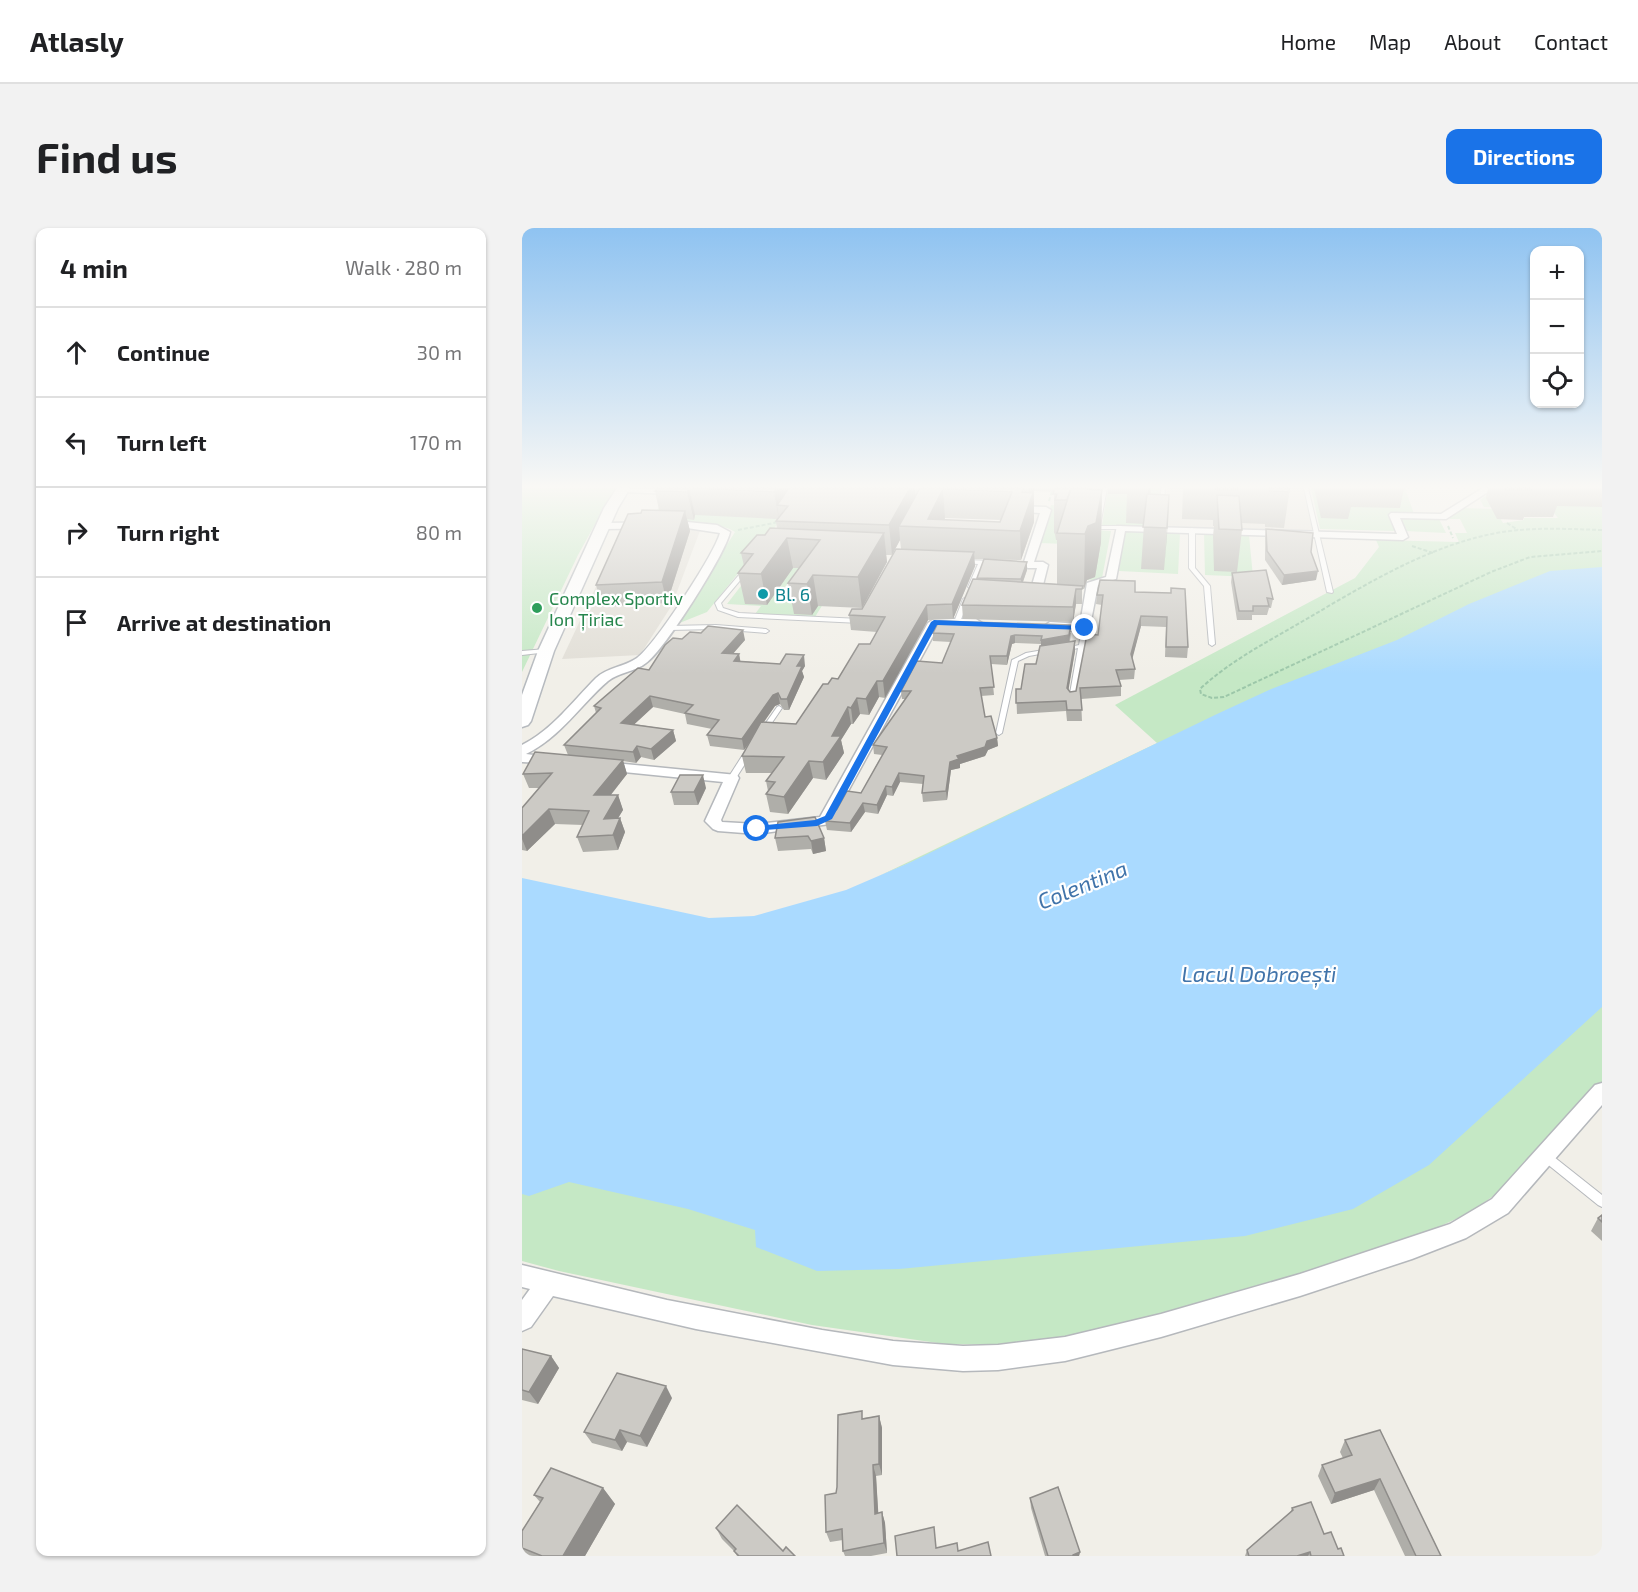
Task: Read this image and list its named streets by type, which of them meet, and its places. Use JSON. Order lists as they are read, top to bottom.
{
  "water": ["Colentina", "Lacul Dobroești"],
  "places": ["Bl. 6", "Complex Sportiv Ion Țiriac"],
  "page": {
    "header": "Atlasly",
    "nav": [
      "Home",
      "Map",
      "About",
      "Contact"
    ],
    "buttons": "Directions",
    "title": "Find us",
    "heading": ["4 min", "Walk · 280 m"],
    "map_buttons": ["+", "−"],
    "list": [
      ["Continue", "30 m"],
      ["Turn left", "170 m"],
      ["Turn right", "80 m"],
      "Arrive at destination"
    ]
  }
}
